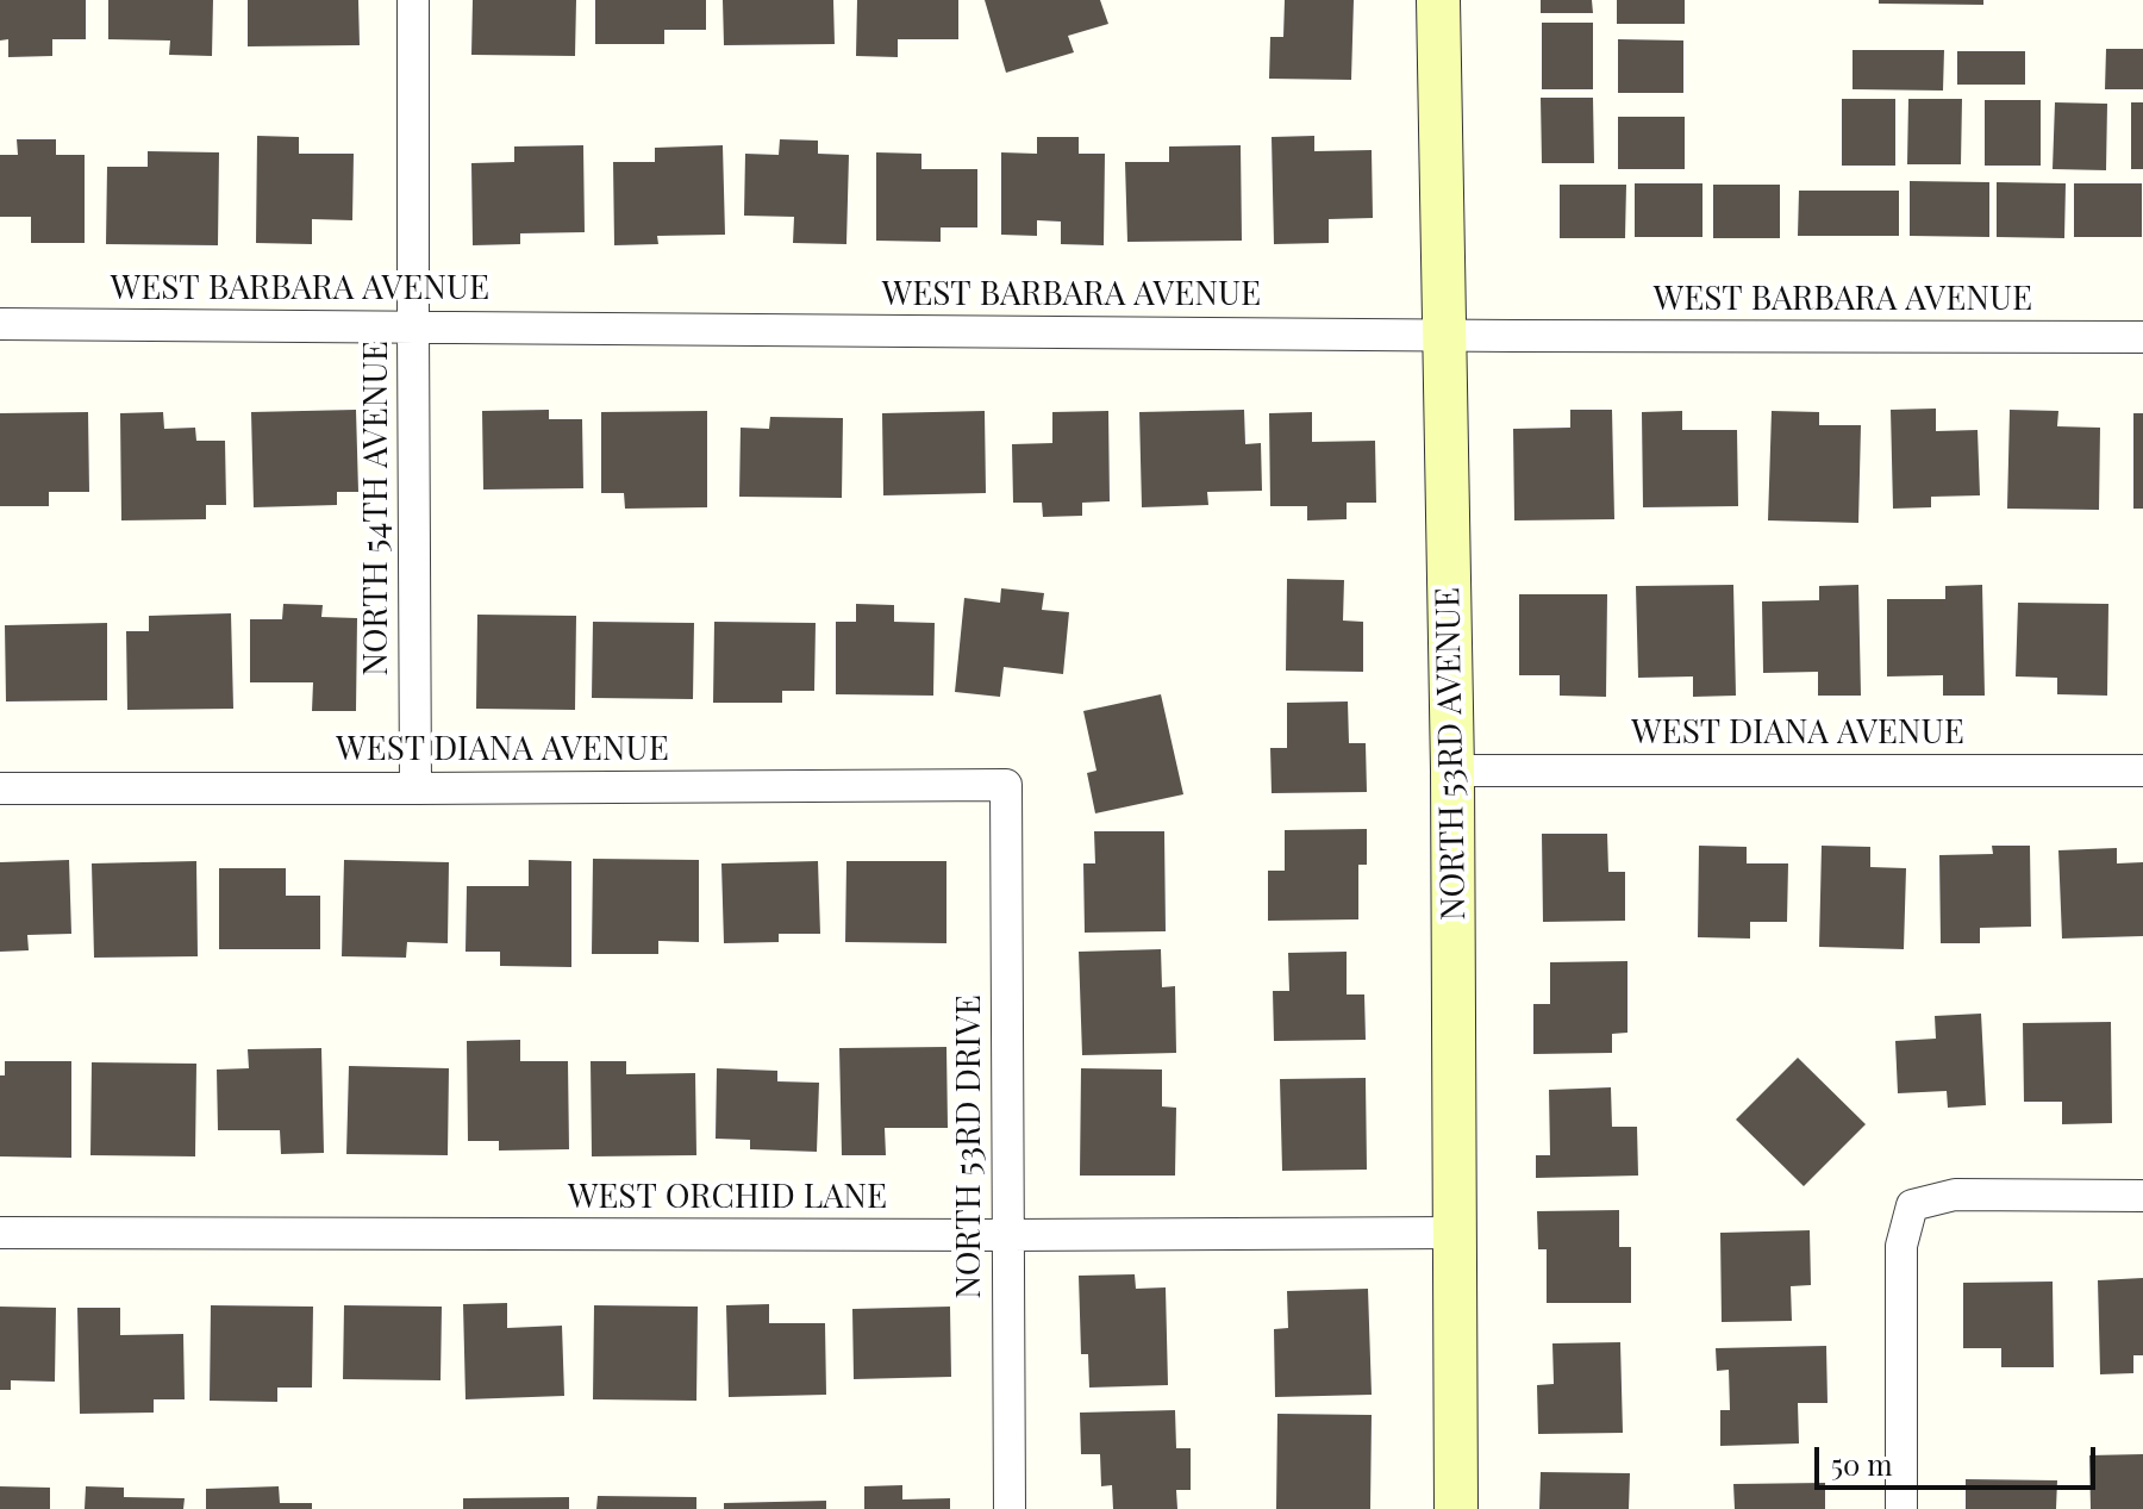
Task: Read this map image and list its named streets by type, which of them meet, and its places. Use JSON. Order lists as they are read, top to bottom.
{
  "streets": {
    "street": [
      "WEST BARBARA AVENUE",
      "NORTH 54TH AVENUE",
      "WEST DIANA AVENUE",
      "NORTH 53RD AVENUE",
      "NORTH 53RD DRIVE",
      "WEST ORCHID LANE"
    ]
  },
  "crossings": [
    ["WEST BARBARA AVENUE", "NORTH 54TH AVENUE"],
    ["WEST BARBARA AVENUE", "NORTH 53RD AVENUE"],
    ["NORTH 54TH AVENUE", "WEST DIANA AVENUE"],
    ["WEST DIANA AVENUE", "NORTH 53RD AVENUE"],
    ["WEST DIANA AVENUE", "NORTH 53RD DRIVE"],
    ["NORTH 53RD AVENUE", "WEST ORCHID LANE"],
    ["NORTH 53RD DRIVE", "WEST ORCHID LANE"]
  ],
  "scale_bar": "50 m"
}
